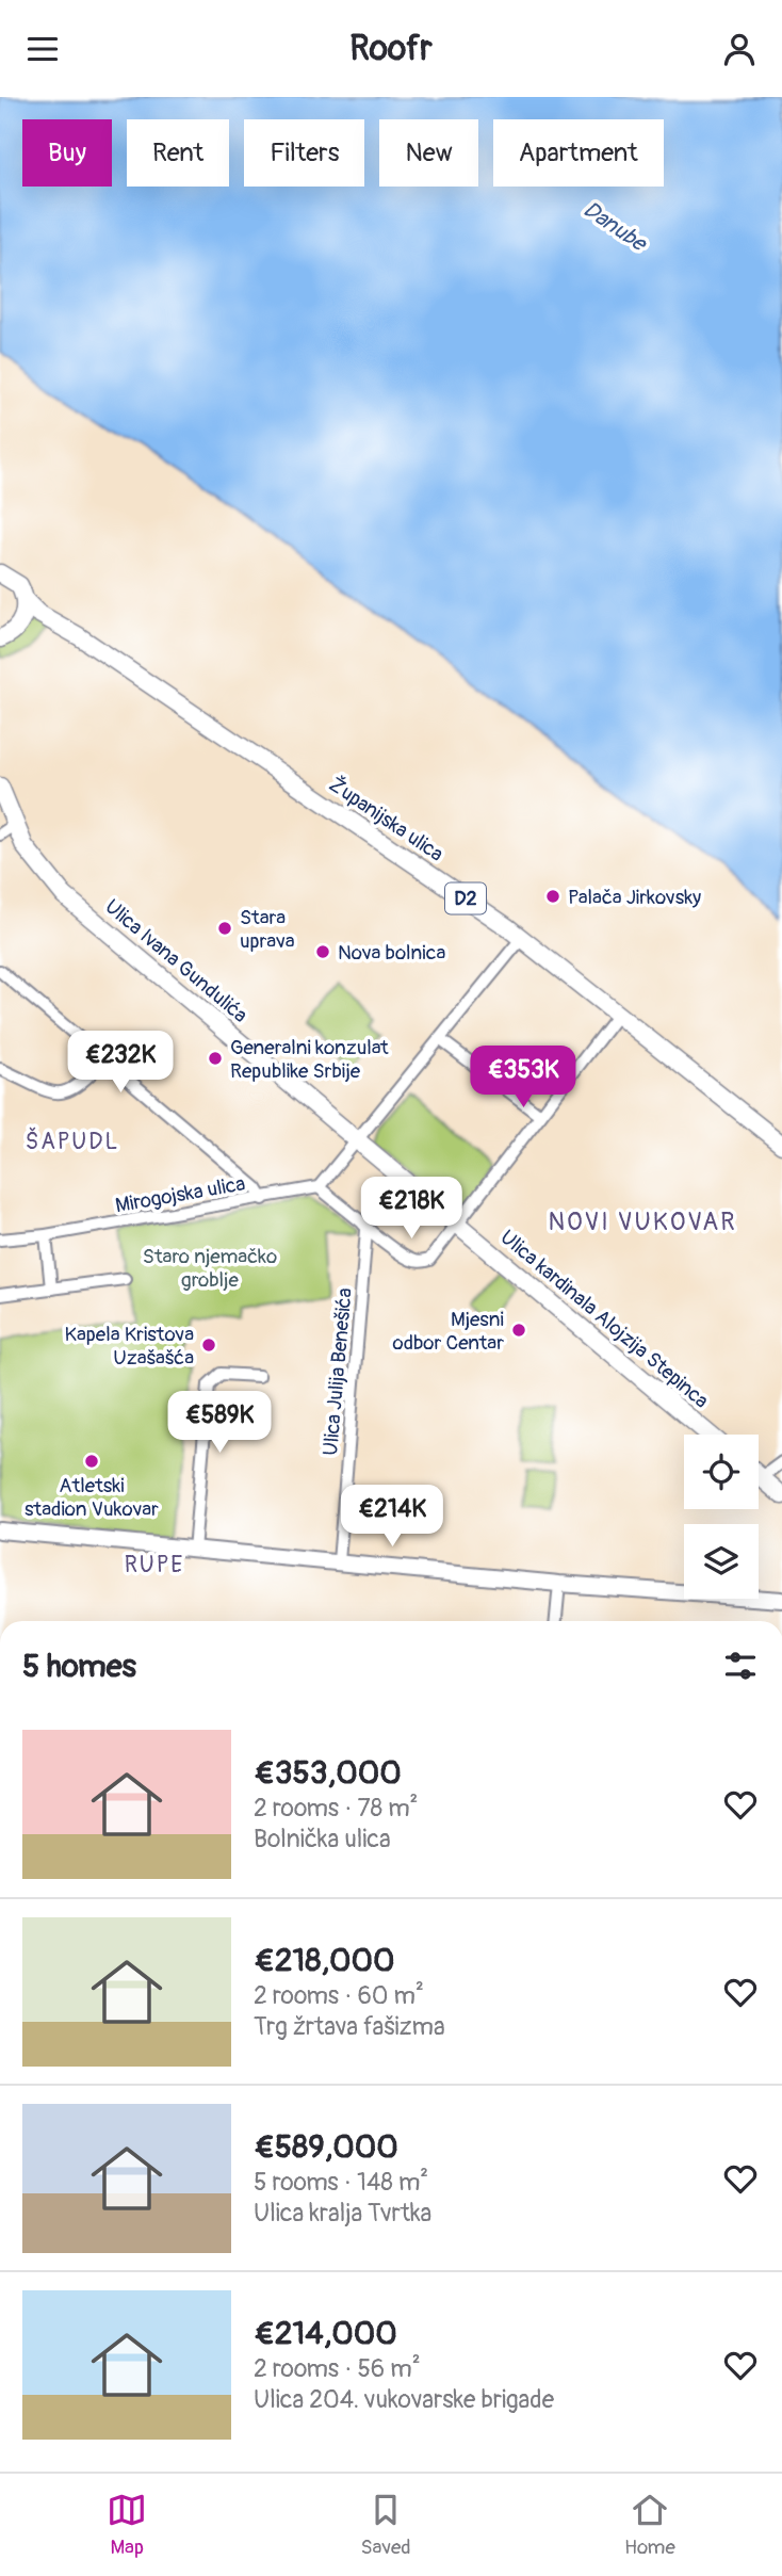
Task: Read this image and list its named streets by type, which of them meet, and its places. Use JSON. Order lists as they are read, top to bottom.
{
  "streets": {
    "main road": [
      "Županijska ulica",
      "D2",
      "Ulica Ivana Gundulića",
      "Ulica kardinala Alojzija Stepinca"
    ],
    "street": ["Mirogojska ulica", "Ulica Julija Benešića"]
  },
  "crossings": [
    ["Županijska ulica", "D2"],
    ["Ulica Ivana Gundulića", "Ulica kardinala Alojzija Stepinca"]
  ],
  "districts": ["ŠAPUDL", "NOVI VUKOVAR", "RUPE"],
  "water": ["Danube"],
  "parks": ["Staro njemačko groblje"],
  "places": [
    "Palača Jirkovsky",
    "Stara uprava",
    "Nova bolnica",
    "Generalni konzulat Republike Srbije",
    "Mjesni odbor Centar",
    "Kapela Kristova Uzašašća",
    "Atletski stadion Vukovar"
  ],
  "page": {
    "header": "Roofr",
    "chip": [
      "Buy",
      "Rent",
      "Filters",
      "New",
      "Apartment"
    ],
    "price": [
      "€232K",
      "€353K",
      "€218K",
      "€589K",
      "€214K"
    ],
    "heading": "5 homes",
    "list": [
      {
        "name": "€353,000",
        "note": "2 rooms · 78 m² · Bolnička ulica"
      },
      {
        "name": "€218,000",
        "note": "2 rooms · 60 m² · Trg žrtava fašizma"
      },
      {
        "name": "€589,000",
        "note": "5 rooms · 148 m² · Ulica kralja Tvrtka"
      },
      {
        "name": "€214,000",
        "note": "2 rooms · 56 m² · Ulica 204. vukovarske brigade"
      }
    ],
    "tabs": ["Map", "Saved", "Home"]
  }
}
